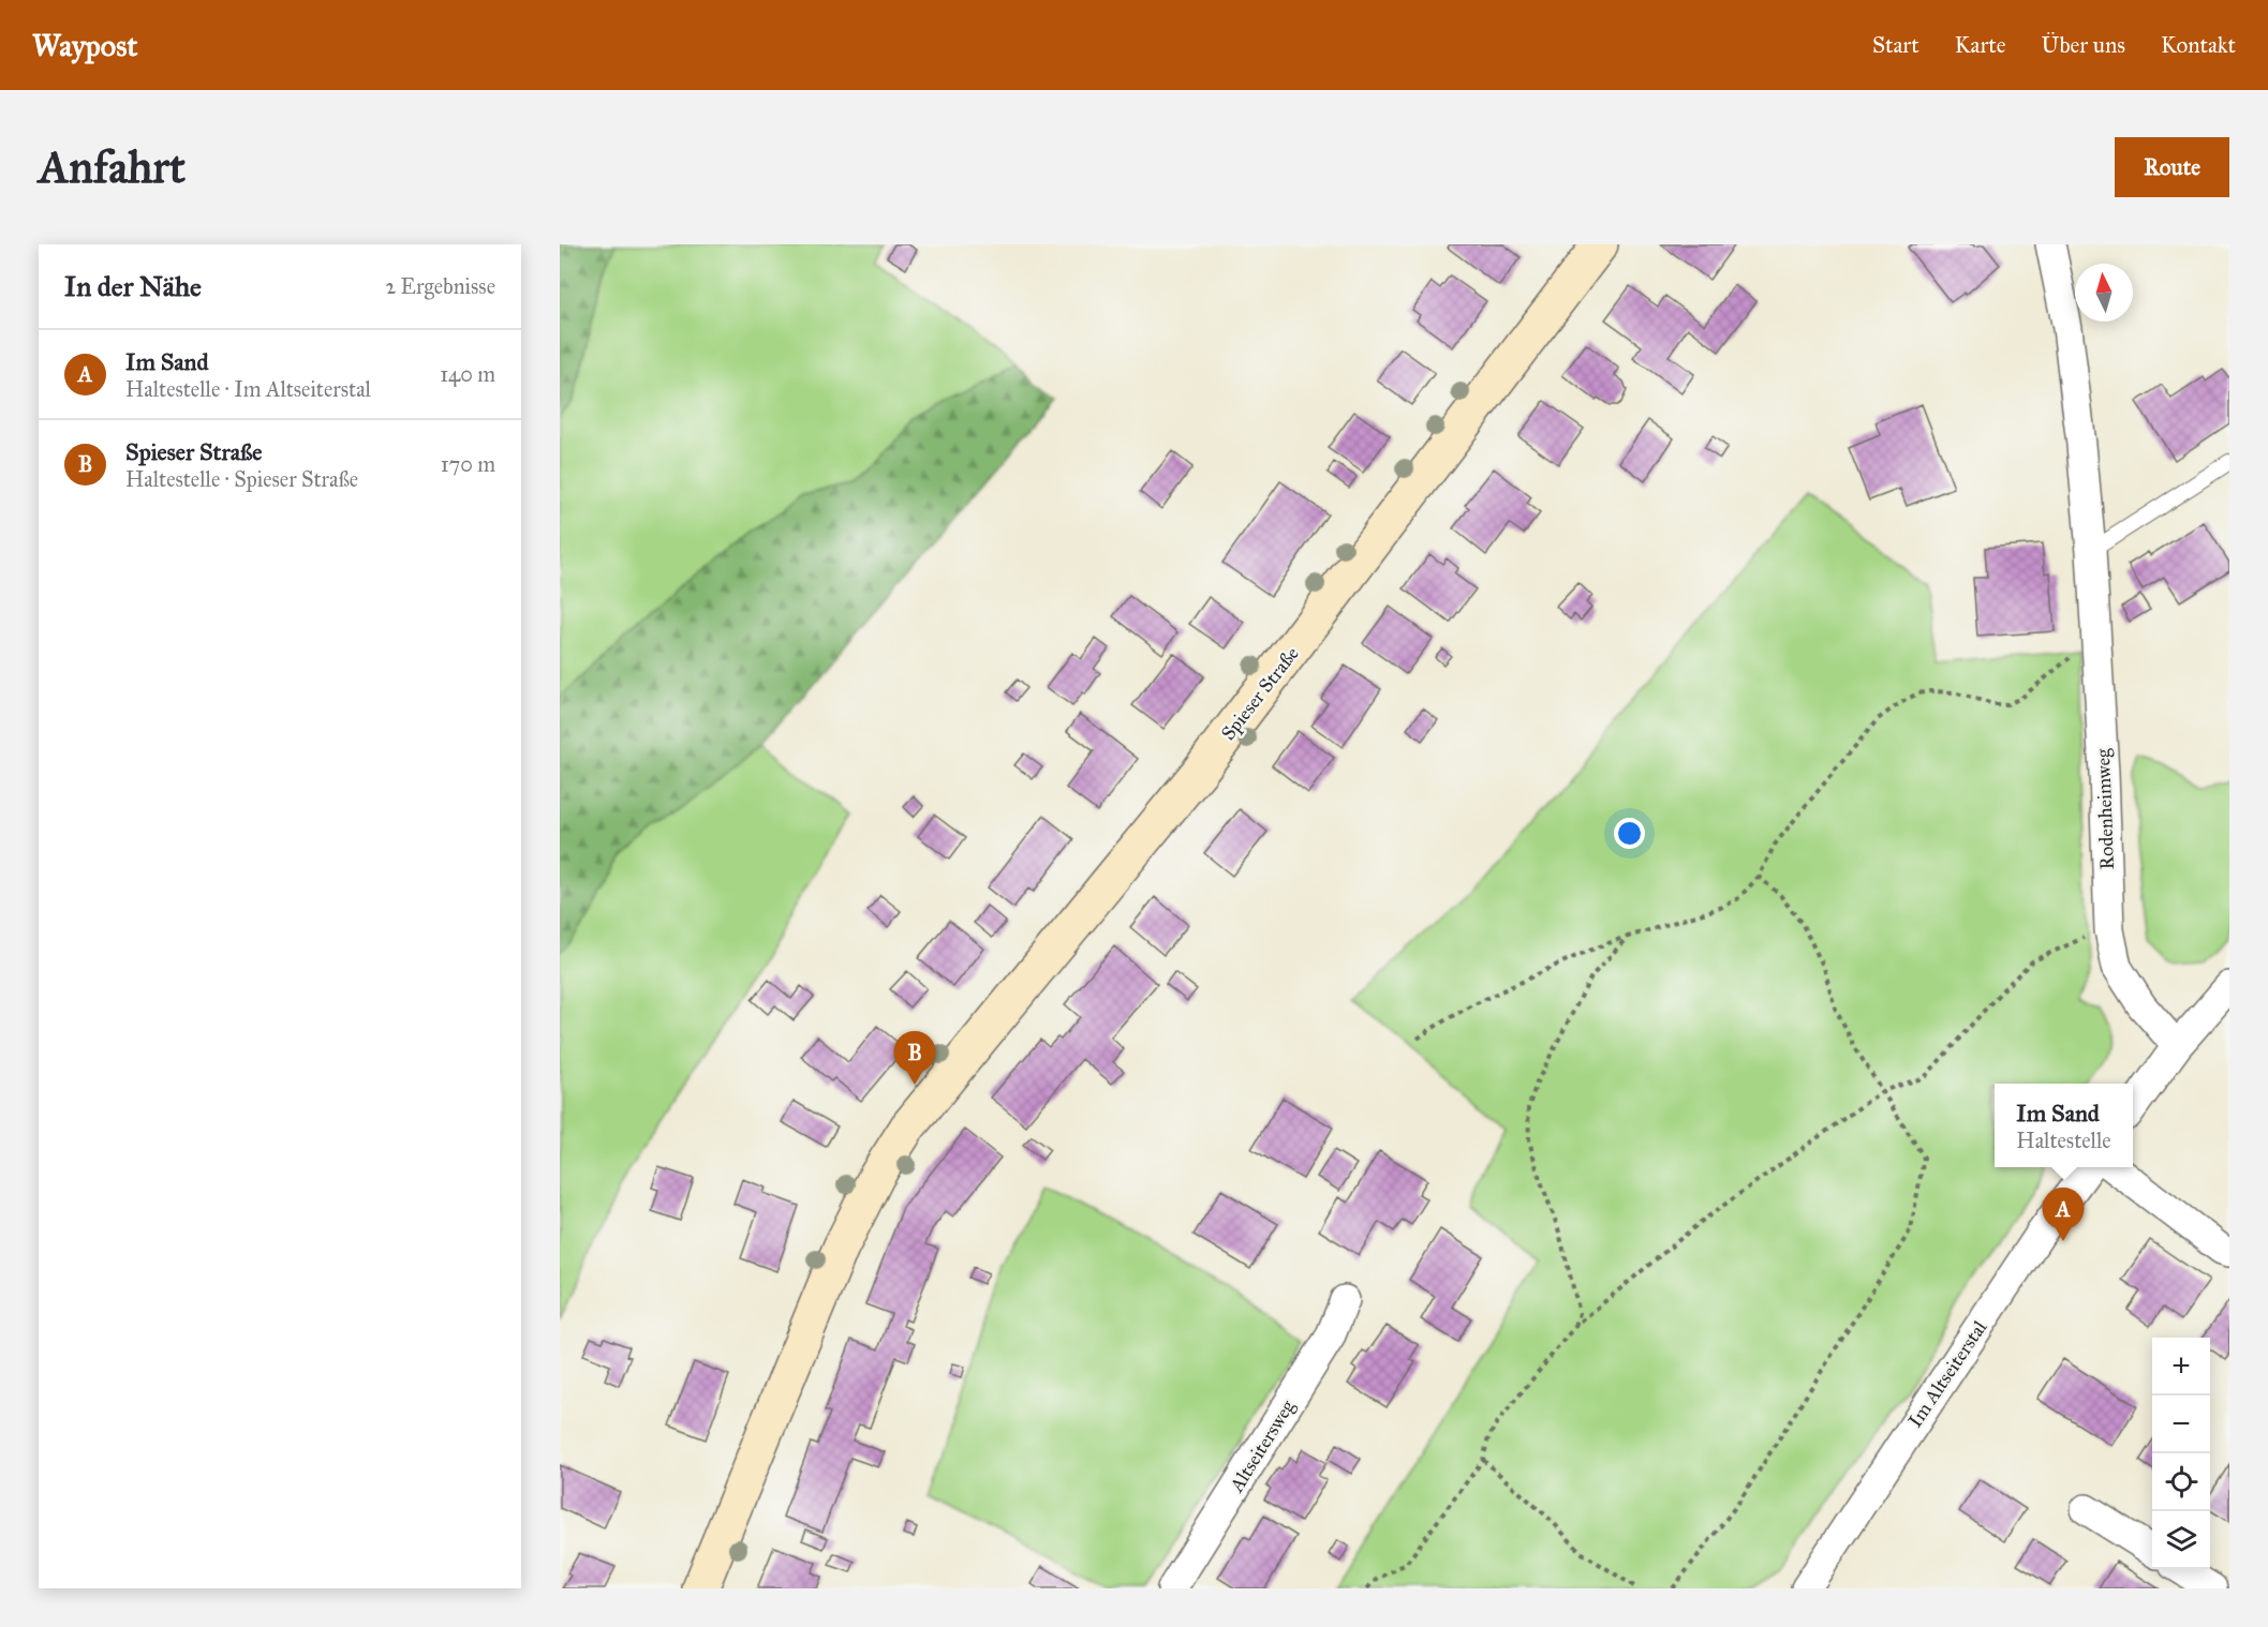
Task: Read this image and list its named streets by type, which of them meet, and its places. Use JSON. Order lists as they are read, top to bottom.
{
  "streets": {
    "street": [
      "Spieser Straße",
      "Rodenheimweg",
      "Im Altseiterstal",
      "Altseitersweg"
    ]
  },
  "north": "top",
  "page": {
    "header": "Waypost",
    "nav": [
      "Start",
      "Karte",
      "Über uns",
      "Kontakt"
    ],
    "buttons": "Route",
    "title": "Anfahrt",
    "heading": ["In der Nähe", "2 Ergebnisse"],
    "list": [
      {
        "mark": "A",
        "name": "Im Sand",
        "note": "Haltestelle · Im Altseiterstal",
        "value": "140 m"
      },
      {
        "mark": "B",
        "name": "Spieser Straße",
        "note": "Haltestelle · Spieser Straße",
        "value": "170 m"
      }
    ],
    "pins": ["B", "A"],
    "popup": ["Im Sand", "Haltestelle"],
    "map_buttons": ["+", "−"]
  }
}
